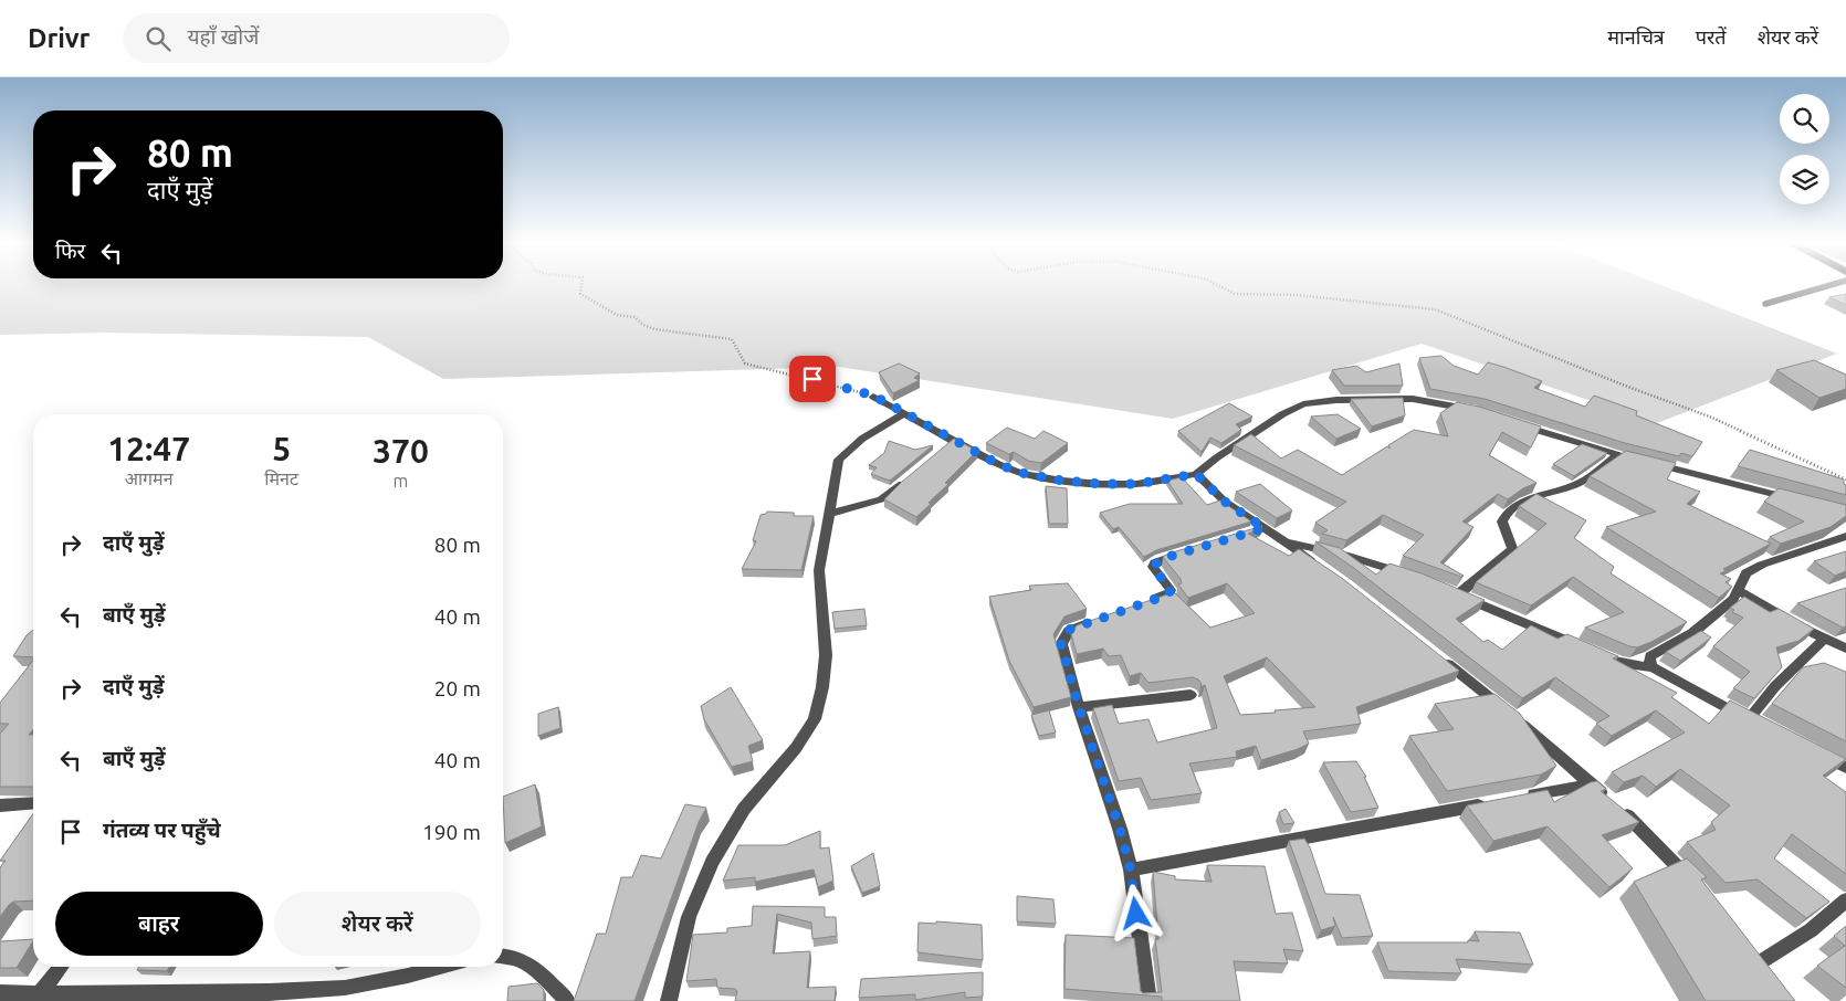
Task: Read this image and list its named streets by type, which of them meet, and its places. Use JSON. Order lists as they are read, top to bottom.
{
  "page": {
    "header": "Drivr",
    "search": "यहाँ खोजें",
    "nav": ["मानचित्र", "परतें", "शेयर करें"],
    "turn": ["80 m", "दाएँ मुड़ें"],
    "then": "फिर",
    "eta": [
      "12:47",
      "आगमन",
      "5",
      "मिनट",
      "370",
      "m"
    ],
    "list": [
      {
        "name": "दाएँ मुड़ें",
        "value": "80 m"
      },
      {
        "name": "बाएँ मुड़ें",
        "value": "40 m"
      },
      {
        "name": "दाएँ मुड़ें",
        "value": "20 m"
      },
      {
        "name": "बाएँ मुड़ें",
        "value": "40 m"
      },
      {
        "name": "गंतव्य पर पहुँचे",
        "value": "190 m"
      }
    ],
    "buttons": ["बाहर", "शेयर करें"]
  }
}
